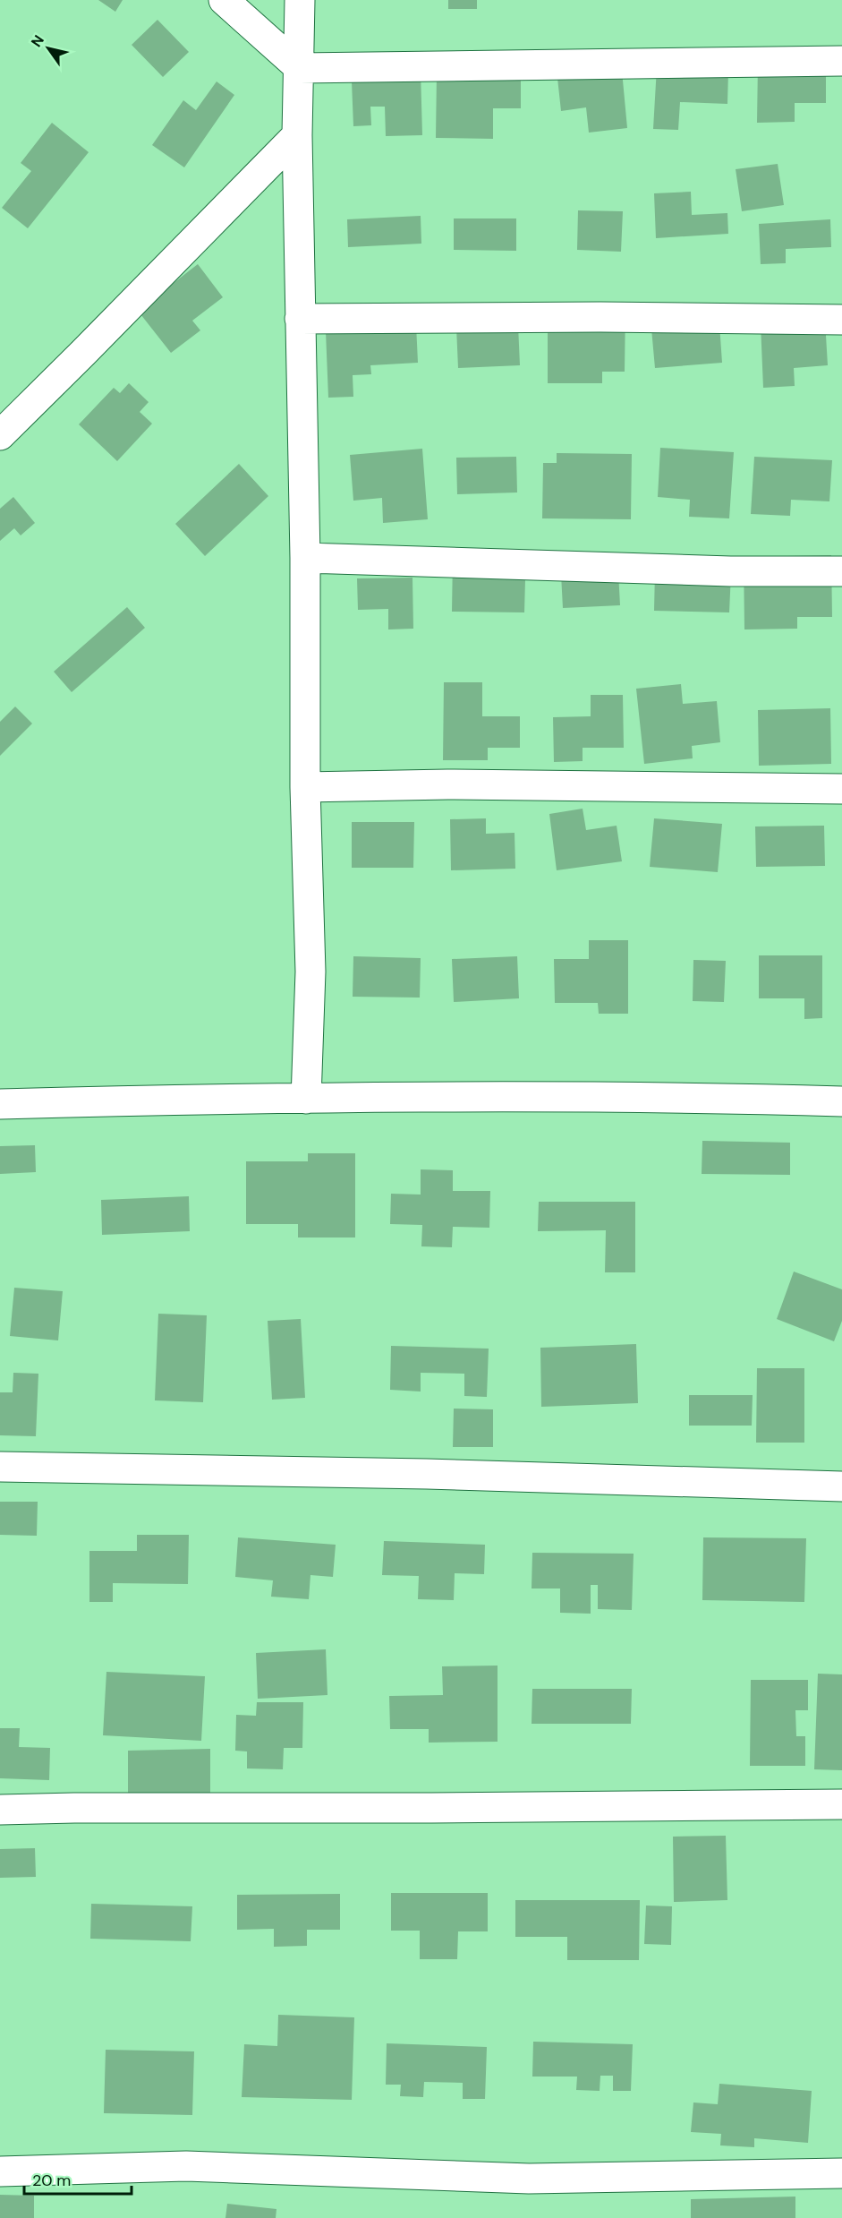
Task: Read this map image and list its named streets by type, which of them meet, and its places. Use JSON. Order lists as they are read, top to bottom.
{
  "scale_bar": "20 m",
  "north": "top left"
}
